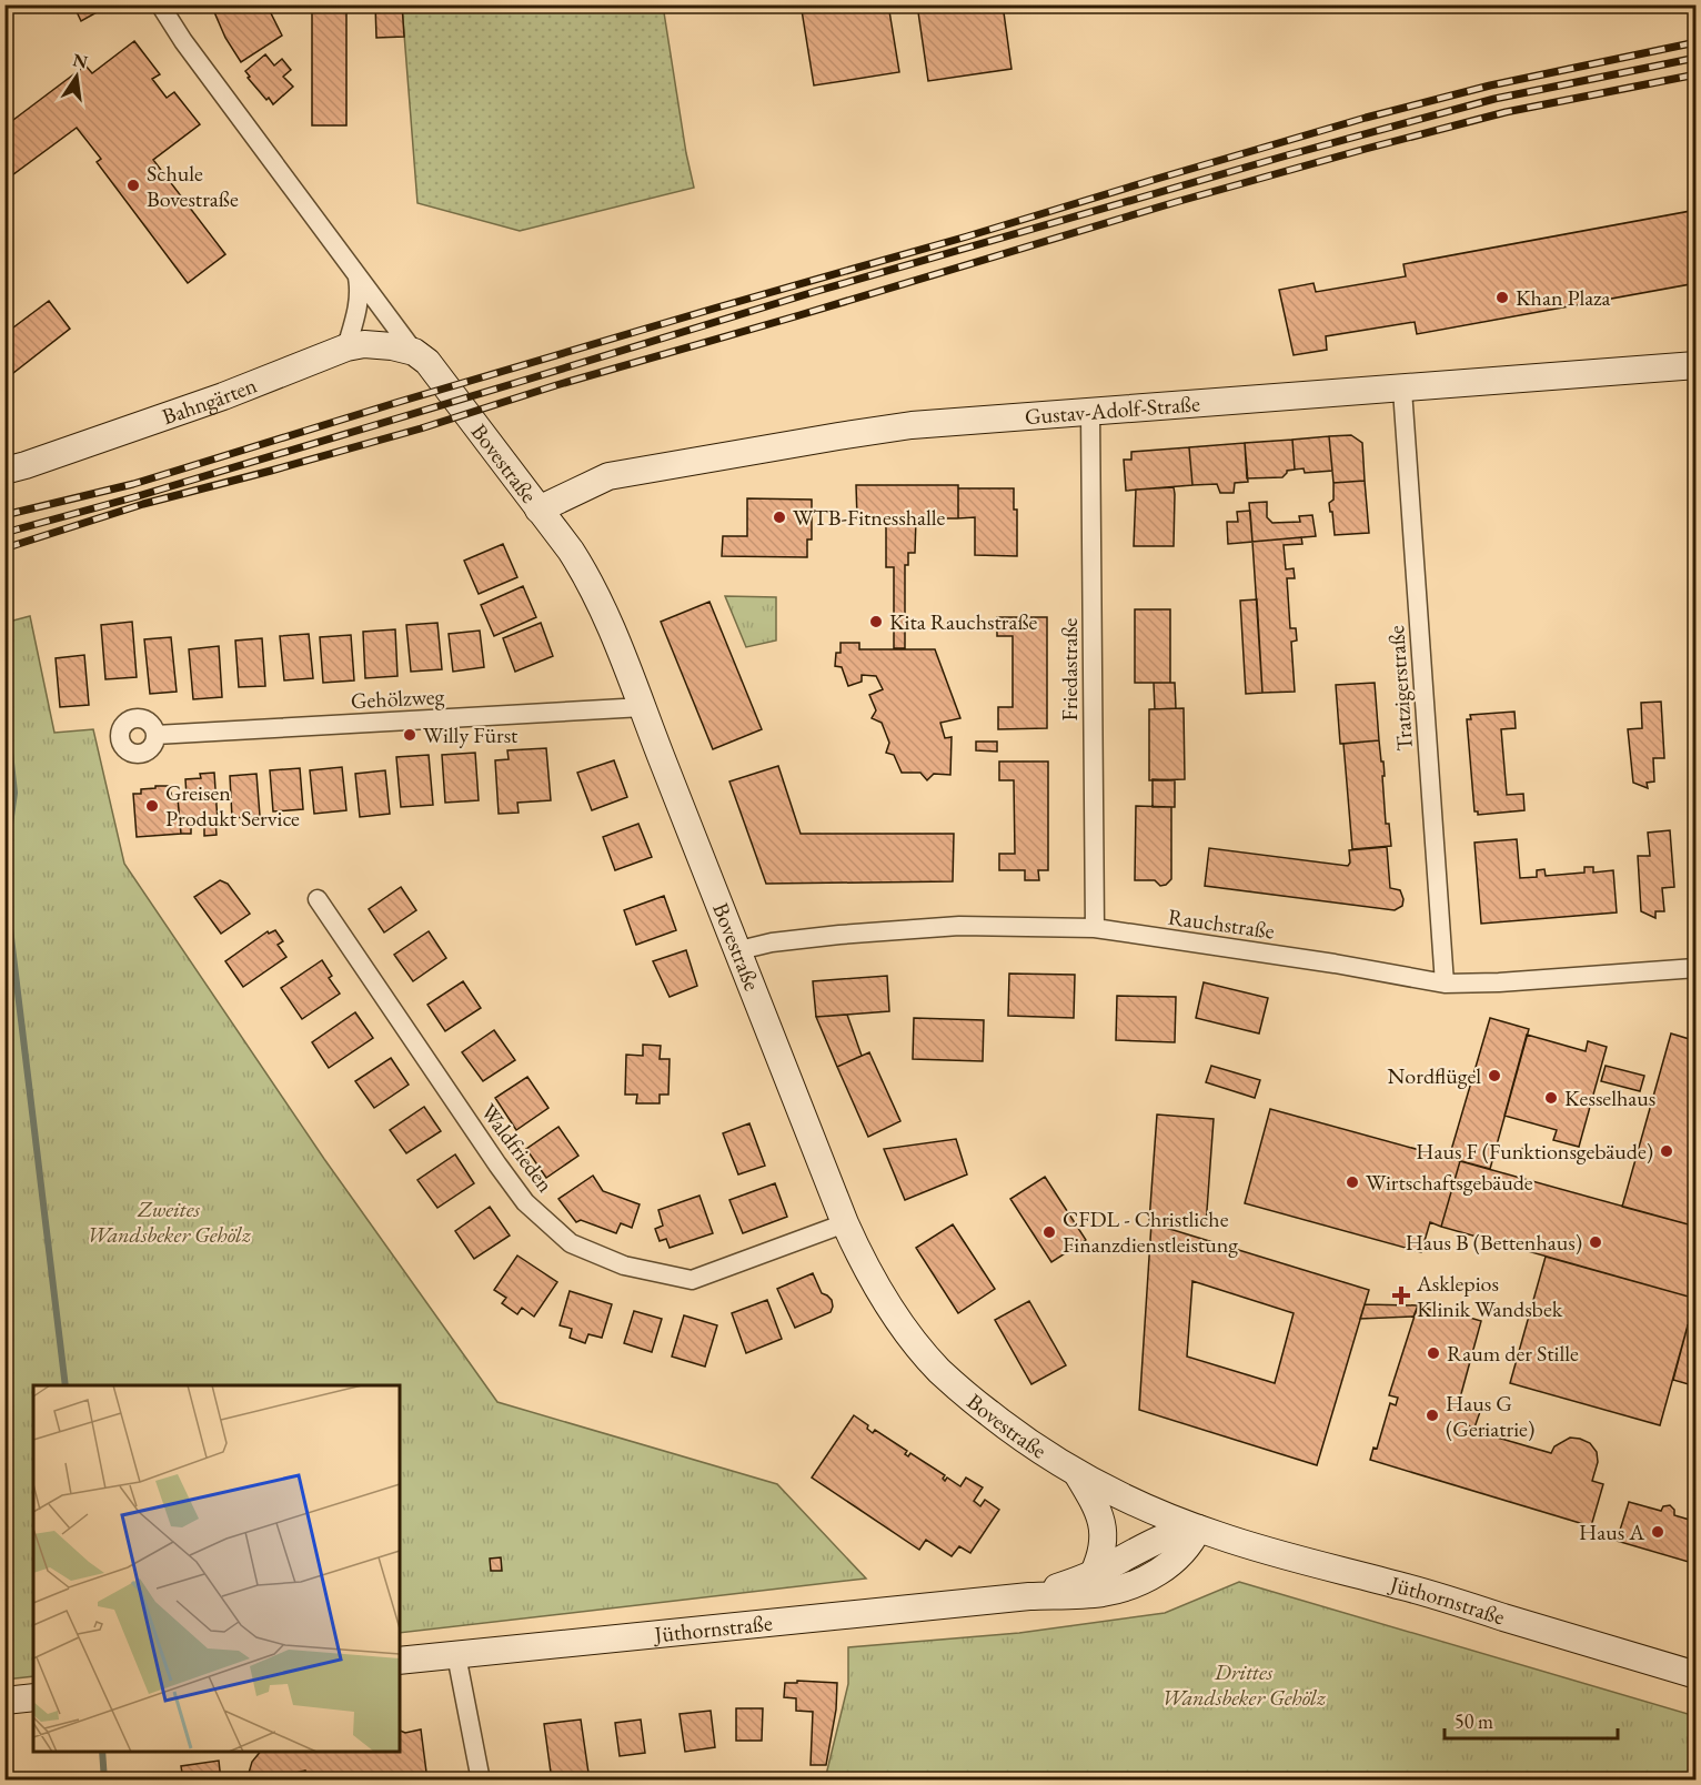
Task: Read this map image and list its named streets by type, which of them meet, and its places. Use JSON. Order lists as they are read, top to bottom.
{
  "streets": {
    "main road": [
      "Bahngärten",
      "Gustav-Adolf-Straße",
      "Bovestraße",
      "Jüthornstraße"
    ],
    "street": [
      "Friedastraße",
      "Tratzigerstraße",
      "Gehölzweg",
      "Rauchstraße",
      "Waldfrieden"
    ]
  },
  "crossings": [
    ["Bahngärten", "Bovestraße"],
    ["Gustav-Adolf-Straße", "Bovestraße"],
    ["Gustav-Adolf-Straße", "Friedastraße"],
    ["Gustav-Adolf-Straße", "Tratzigerstraße"],
    ["Bovestraße", "Gehölzweg"],
    ["Bovestraße", "Rauchstraße"],
    ["Bovestraße", "Waldfrieden"],
    ["Bovestraße", "Jüthornstraße"],
    ["Friedastraße", "Rauchstraße"],
    ["Tratzigerstraße", "Rauchstraße"]
  ],
  "parks": ["Zweites Wandsbeker Gehölz", "Drittes Wandsbeker Gehölz"],
  "places": {
    "other": [
      "Schule Bovestraße",
      "Khan Plaza",
      "WTB-Fitnesshalle",
      "Kita Rauchstraße",
      "Willy Fürst",
      "Greisen Produkt Service",
      "Nordflügel",
      "Kesselhaus",
      "Haus F (Funktionsgebäude)",
      "Wirtschaftsgebäude",
      "CFDL - Christliche Finanzdienstleistung",
      "Haus B (Bettenhaus)",
      "Raum der Stille",
      "Haus G (Geriatrie)",
      "Haus A"
    ],
    "health": ["Asklepios Klinik Wandsbek"]
  },
  "scale_bar": "50 m",
  "north": "top"
}
